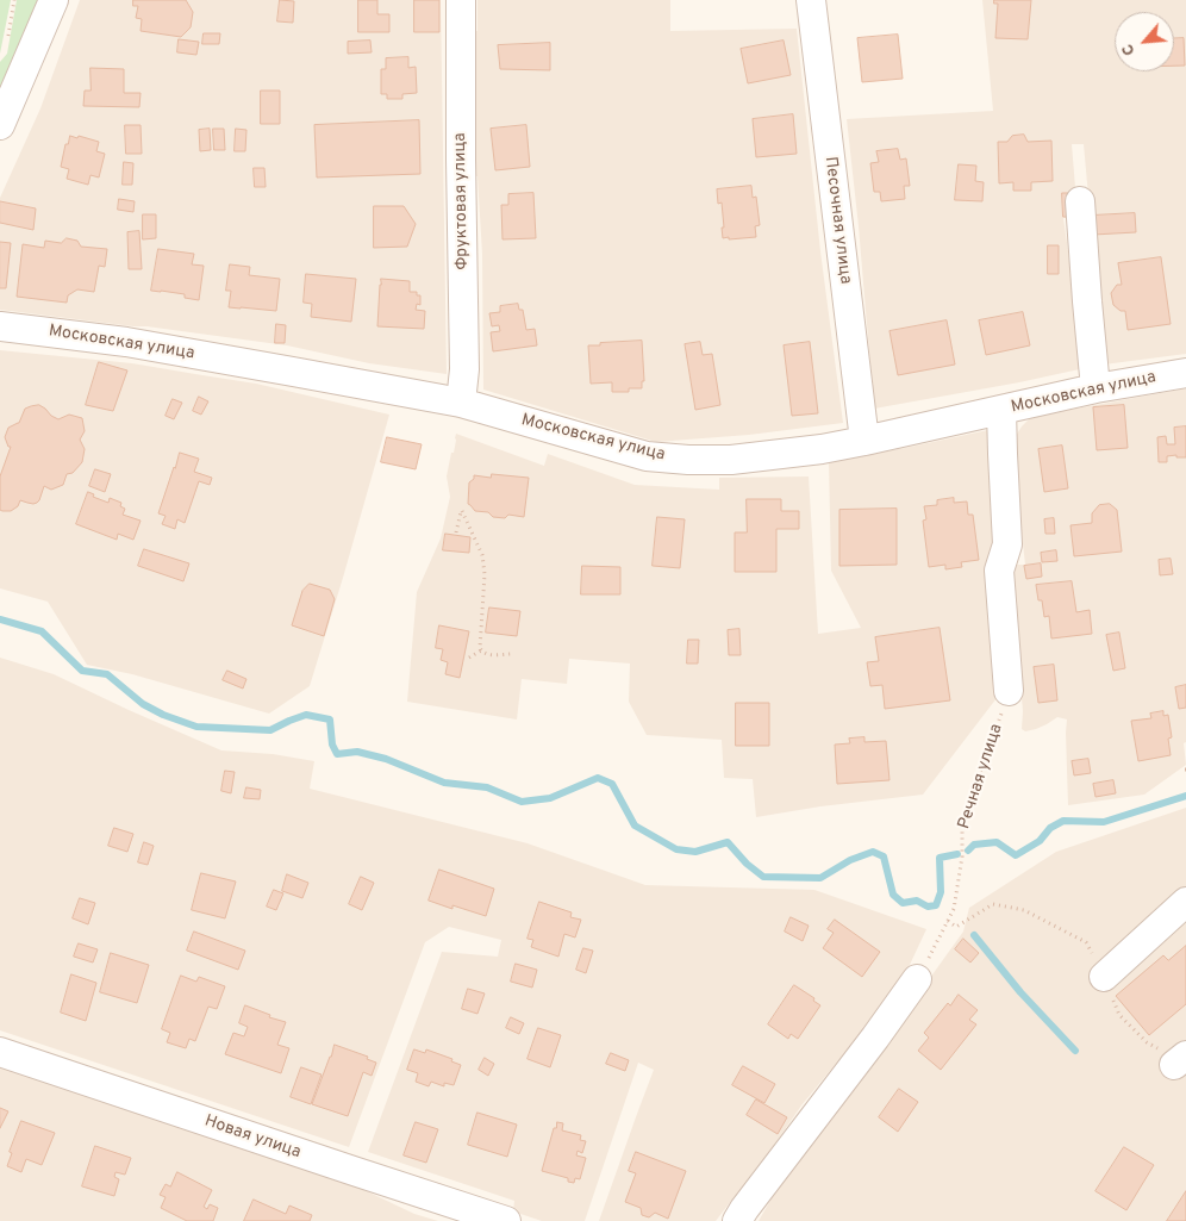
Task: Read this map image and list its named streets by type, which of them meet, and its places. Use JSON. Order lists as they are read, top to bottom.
{
  "streets": {
    "street": [
      "Фруктовая улица",
      "Песочная улица",
      "Московская улица",
      "Новая улица"
    ],
    "path": ["Речная улица"]
  },
  "crossings": [
    ["Фруктовая улица", "Московская улица"],
    ["Песочная улица", "Московская улица"]
  ],
  "north": "bottom left"
}
